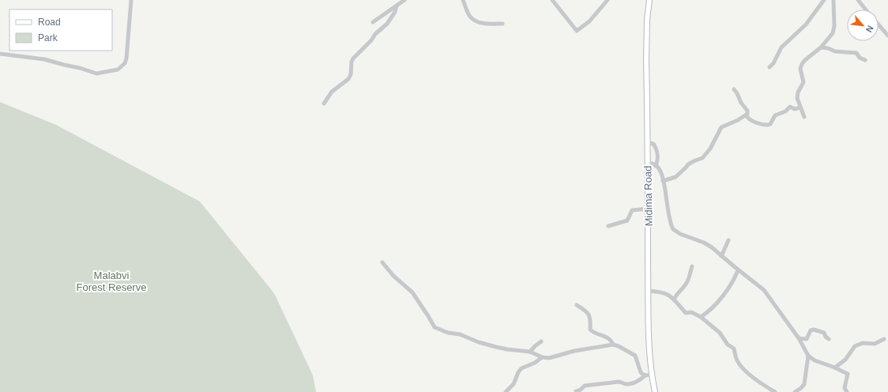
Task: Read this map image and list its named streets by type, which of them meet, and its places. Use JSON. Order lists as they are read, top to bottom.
{
  "streets": {
    "main road": ["Midima Road"]
  },
  "parks": ["Malabvi Forest Reserve"],
  "legend": ["Road", "Park"],
  "north": "bottom right"
}
